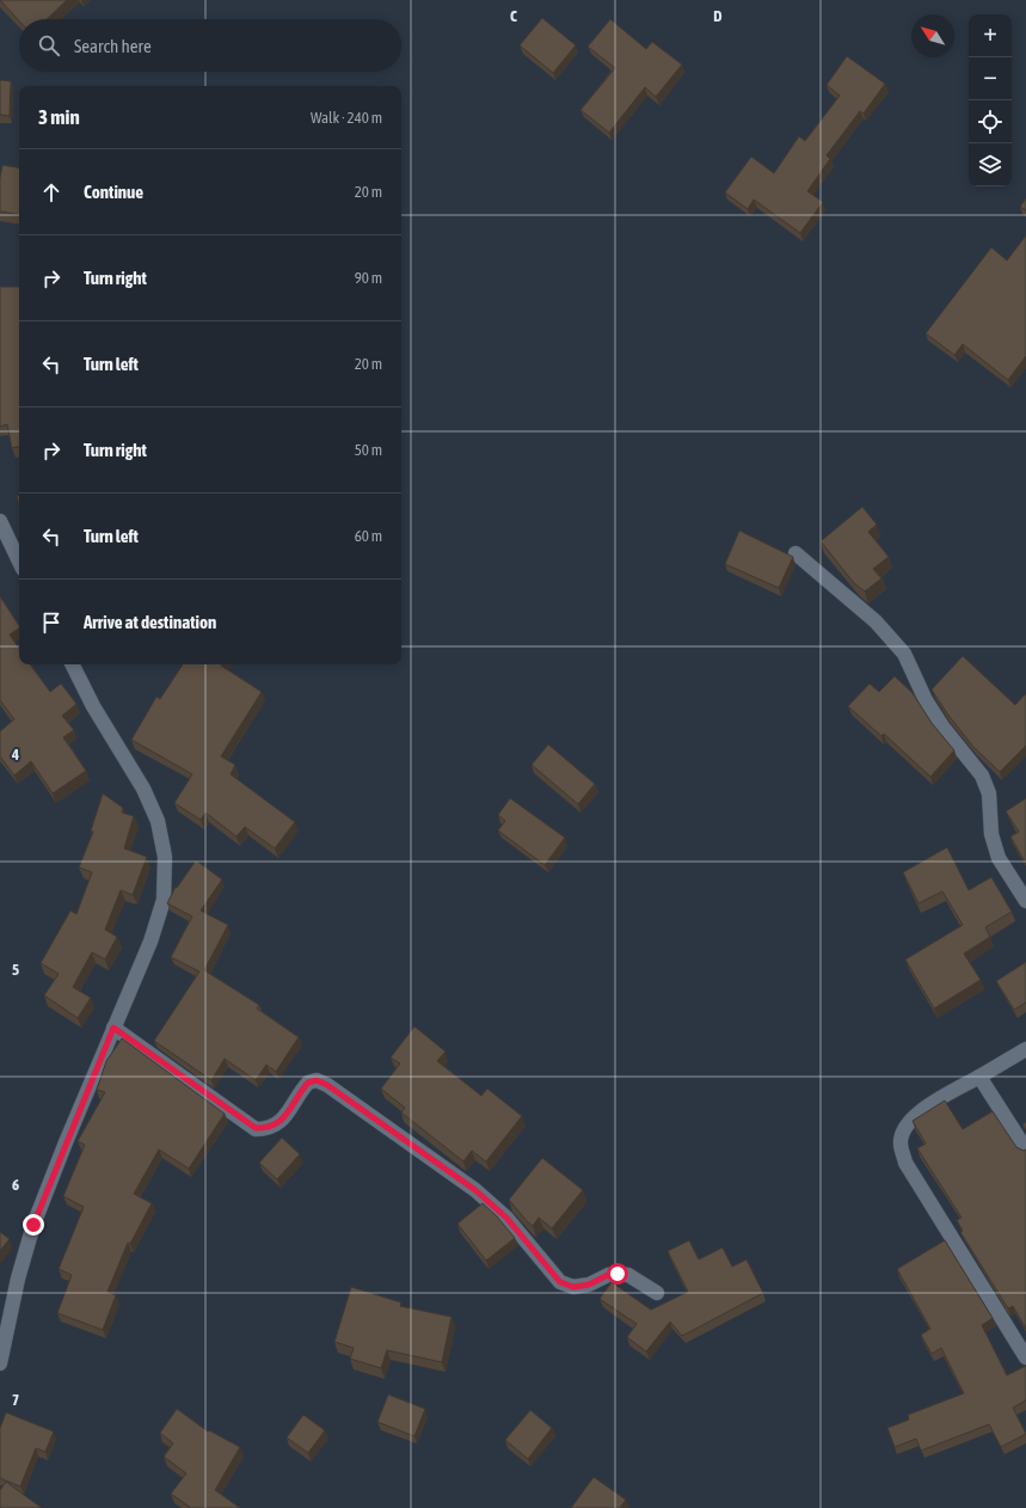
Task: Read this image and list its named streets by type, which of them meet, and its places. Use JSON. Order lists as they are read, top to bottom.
{
  "north": "top left",
  "page": {
    "map_buttons": ["+", "−"],
    "search": "Search here",
    "heading": ["3 min", "Walk · 240 m"],
    "list": [
      ["Continue", "20 m"],
      ["Turn right", "90 m"],
      ["Turn left", "20 m"],
      ["Turn right", "50 m"],
      ["Turn left", "60 m"],
      "Arrive at destination"
    ]
  },
  "grid": {
    "columns": ["C", "D"],
    "rows": [
      "4",
      "5",
      "6",
      "7"
    ]
  }
}
